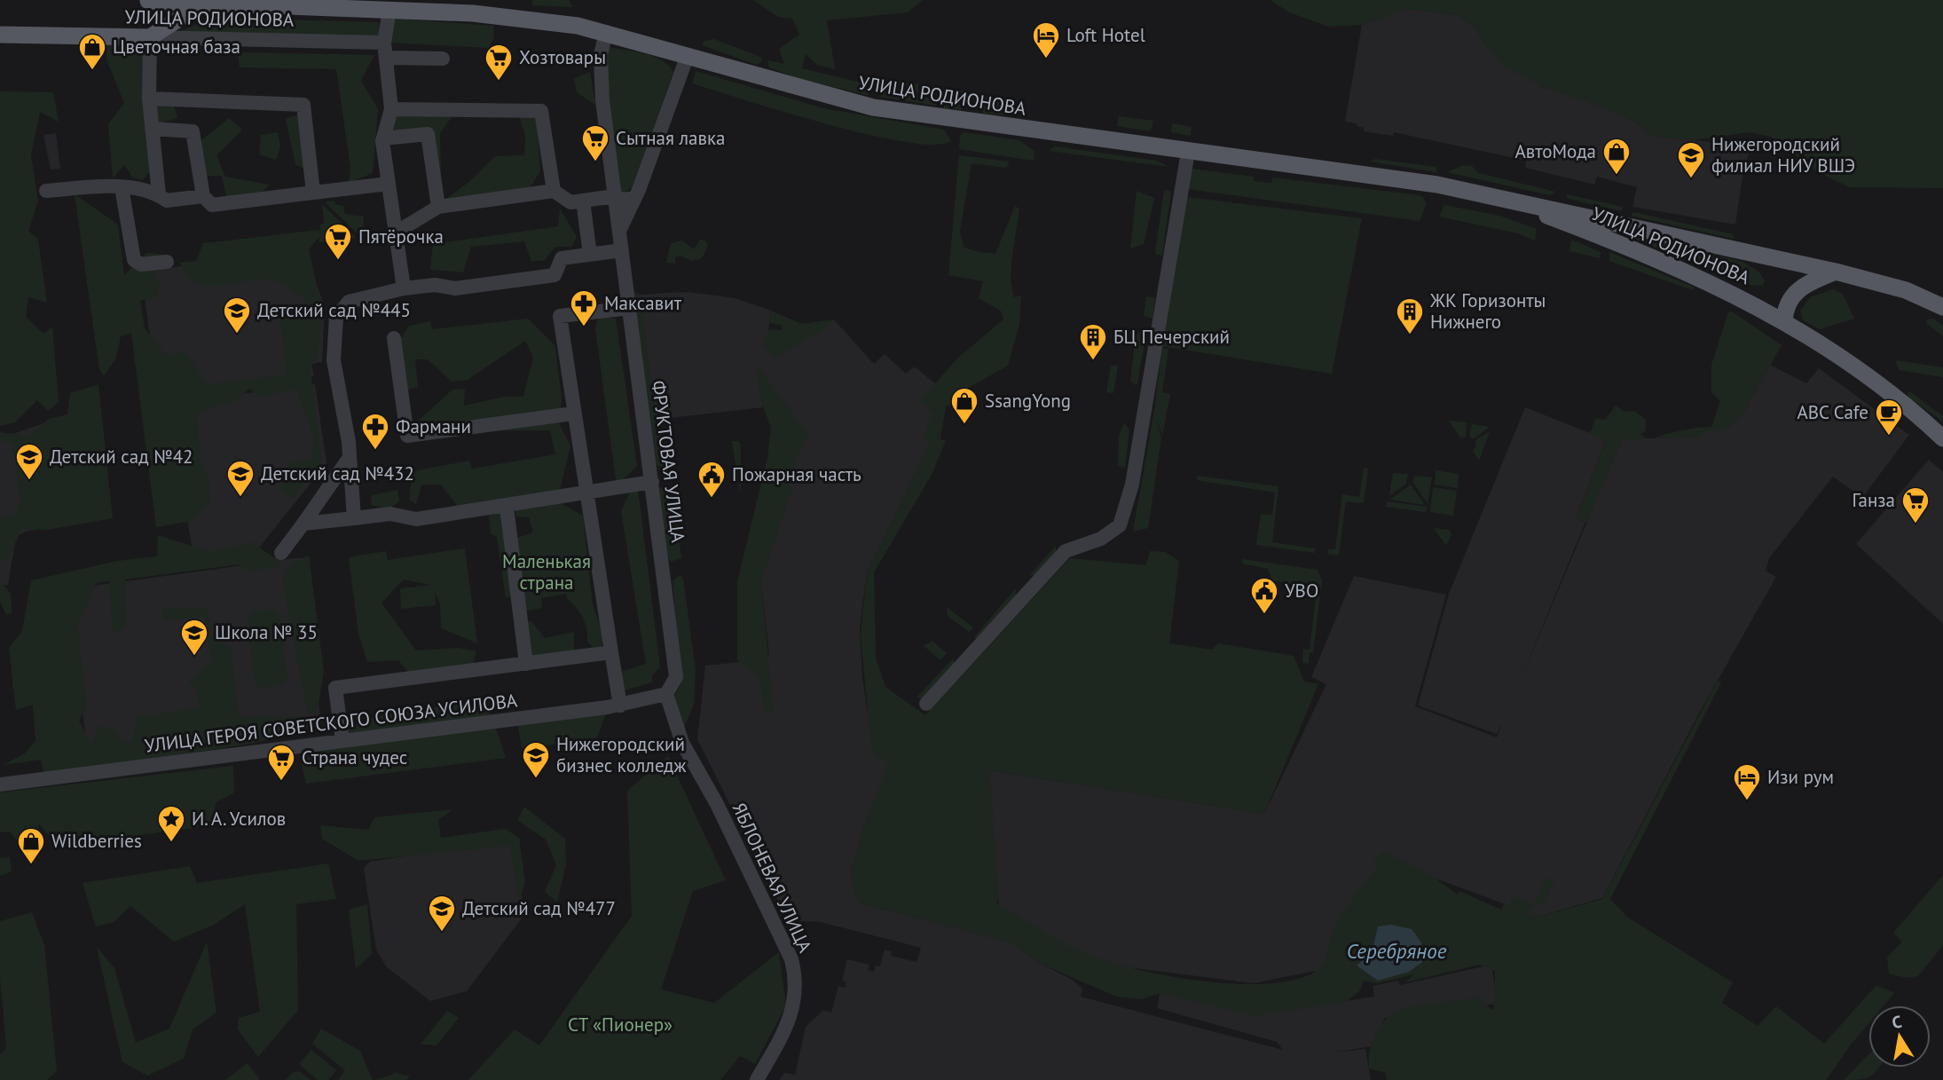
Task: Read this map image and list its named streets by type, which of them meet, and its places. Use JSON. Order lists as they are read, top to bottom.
{
  "streets": {
    "main road": ["УЛИЦА РОДИОНОВА"],
    "street": ["ФРУКТОВАЯ УЛИЦА", "УЛИЦА ГЕРОЯ СОВЕТСКОГО СОЮЗА УСИЛОВА", "ЯБЛОНЕВАЯ УЛИЦА"]
  },
  "crossings": [
    ["УЛИЦА РОДИОНОВА", "ФРУКТОВАЯ УЛИЦА"],
    ["ФРУКТОВАЯ УЛИЦА", "УЛИЦА ГЕРОЯ СОВЕТСКОГО СОЮЗА УСИЛОВА"],
    ["ФРУКТОВАЯ УЛИЦА", "ЯБЛОНЕВАЯ УЛИЦА"],
    ["УЛИЦА ГЕРОЯ СОВЕТСКОГО СОЮЗА УСИЛОВА", "ЯБЛОНЕВАЯ УЛИЦА"]
  ],
  "water": ["Серебряное"],
  "parks": ["Маленькая страна", "СТ «Пионер»"],
  "places": {
    "hotel": ["Loft Hotel", "Изи рум"],
    "shop": [
      "Цветочная база",
      "АвтоМода",
      "SsangYong",
      "Wildberries"
    ],
    "supermarket": [
      "Хозтовары",
      "Сытная лавка",
      "Пятёрочка",
      "Ганза",
      "Страна чудес"
    ],
    "school or university": [
      "Нижегородский филиал НИУ ВШЭ",
      "Детский сад №445",
      "Детский сад №42",
      "Детский сад №432",
      "Школа № 35",
      "Нижегородский бизнес колледж",
      "Детский сад №477"
    ],
    "pharmacy": ["Максавит", "Фармани"],
    "building": ["ЖК Горизонты Нижнего", "БЦ Печерский"],
    "cafe": ["АВС Cafe"],
    "public building": ["Пожарная часть", "УВО"],
    "place": ["И. А. Усилов"]
  },
  "north": "top"
}
